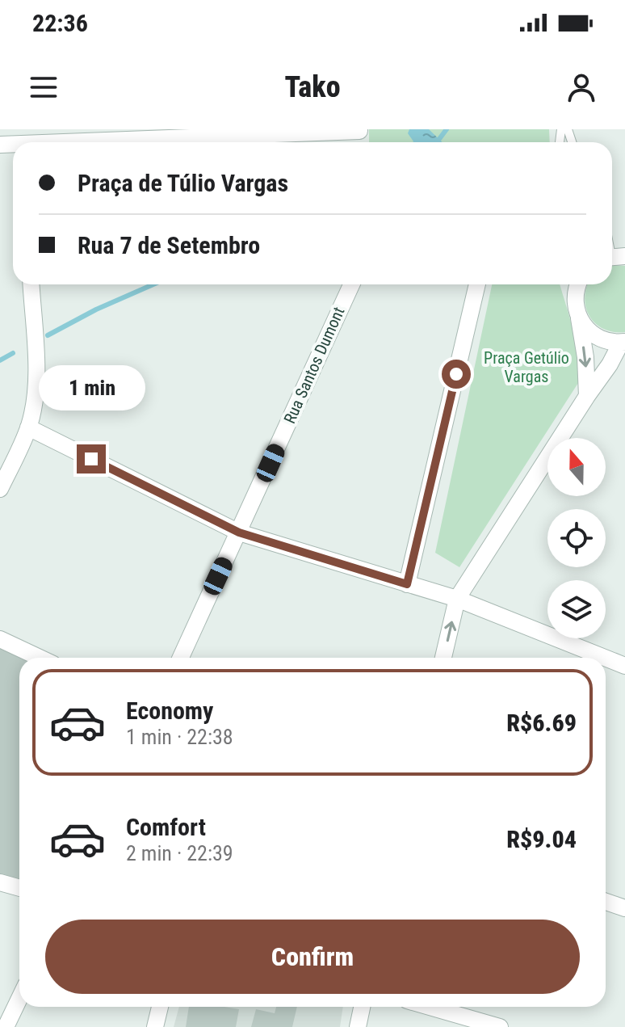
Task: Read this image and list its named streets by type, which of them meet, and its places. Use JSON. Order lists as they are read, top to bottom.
{
  "streets": {
    "street": ["Rua Santos Dumont"]
  },
  "parks": ["Praça Getúlio Vargas"],
  "north": "top",
  "page": {
    "status": "22:36",
    "header": "Tako",
    "banner": ["Praça de Túlio Vargas", "Rua 7 de Setembro"],
    "bubble": "1 min",
    "list": [
      {
        "name": "Economy",
        "note": "1 min · 22:38",
        "value": "R$6.69"
      },
      {
        "name": "Comfort",
        "note": "2 min · 22:39",
        "value": "R$9.04"
      }
    ],
    "buttons": "Confirm"
  }
}
